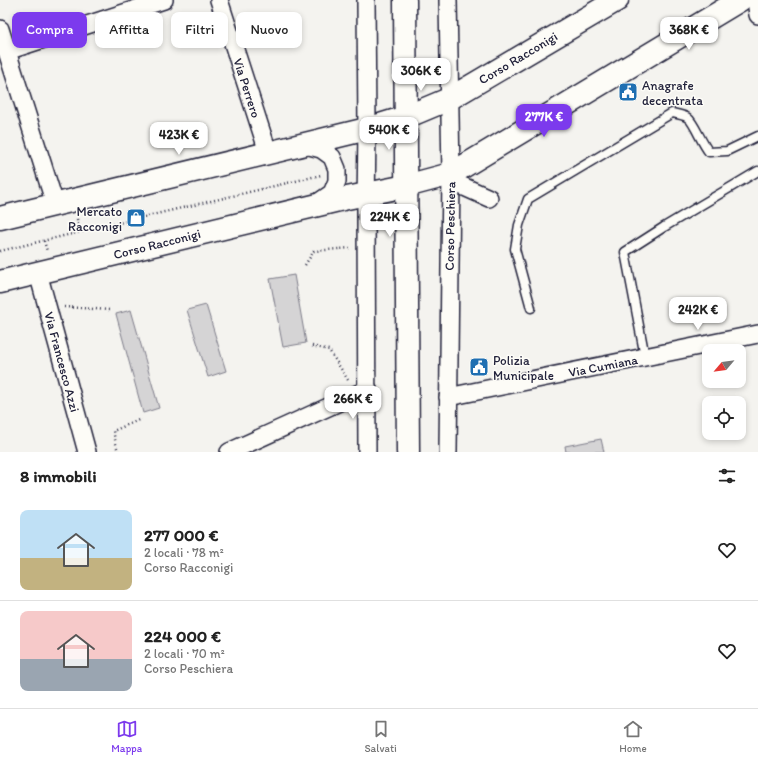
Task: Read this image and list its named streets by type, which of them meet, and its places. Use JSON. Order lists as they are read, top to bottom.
{
  "streets": {
    "street": [
      "Corso Racconigi",
      "Via Perrero",
      "Corso Peschiera",
      "Via Francesco Azzi",
      "Via Cumiana"
    ]
  },
  "crossings": [
    ["Corso Racconigi", "Via Perrero"],
    ["Corso Racconigi", "Corso Peschiera"],
    ["Corso Racconigi", "Via Francesco Azzi"],
    ["Corso Peschiera", "Via Cumiana"]
  ],
  "places": {
    "public building": ["Anagrafe decentrata", "Polizia Municipale"],
    "shop": ["Mercato Racconigi"]
  },
  "north": "bottom left",
  "page": {
    "chip": [
      "Compra",
      "Affitta",
      "Filtri",
      "Nuovo"
    ],
    "price": [
      "368K €",
      "306K €",
      "277K €",
      "540K €",
      "423K €",
      "224K €",
      "242K €",
      "266K €"
    ],
    "heading": "8 immobili",
    "list": [
      {
        "name": "277 000 €",
        "note": "2 locali · 78 m² · Corso Racconigi"
      },
      {
        "name": "224 000 €",
        "note": "2 locali · 70 m² · Corso Peschiera"
      }
    ],
    "tabs": ["Mappa", "Salvati", "Home"]
  }
}
